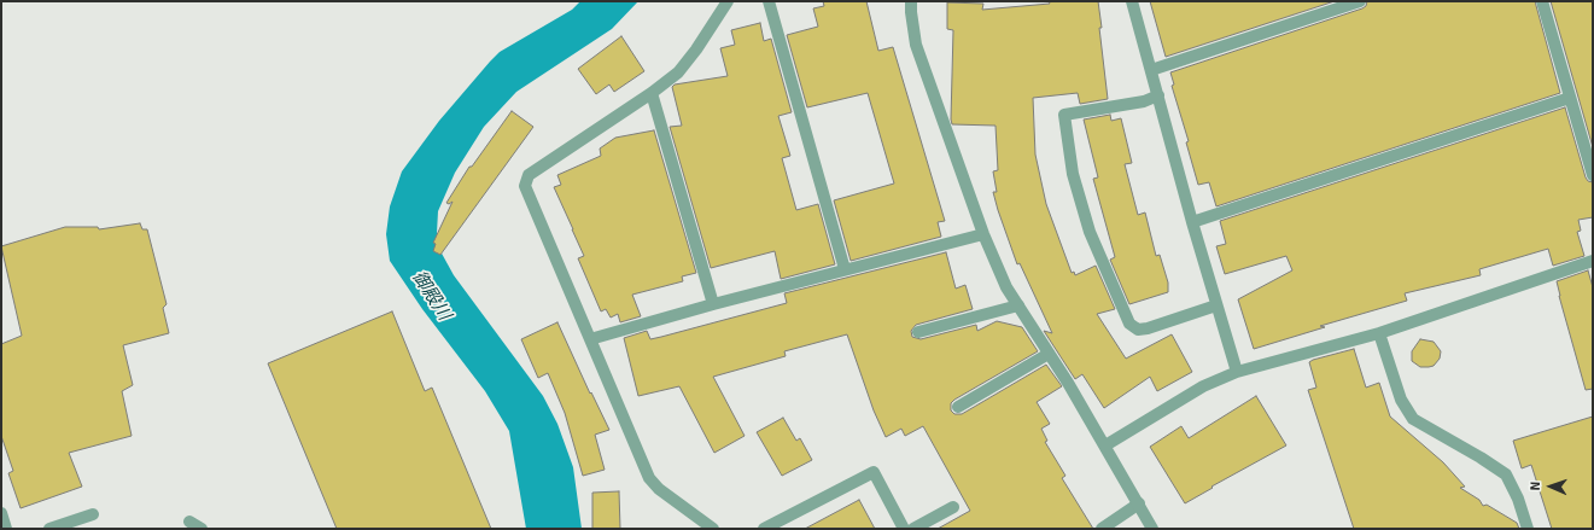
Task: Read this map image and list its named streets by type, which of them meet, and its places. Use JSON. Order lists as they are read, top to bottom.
{
  "water": ["御殿川"],
  "north": "left"
}
